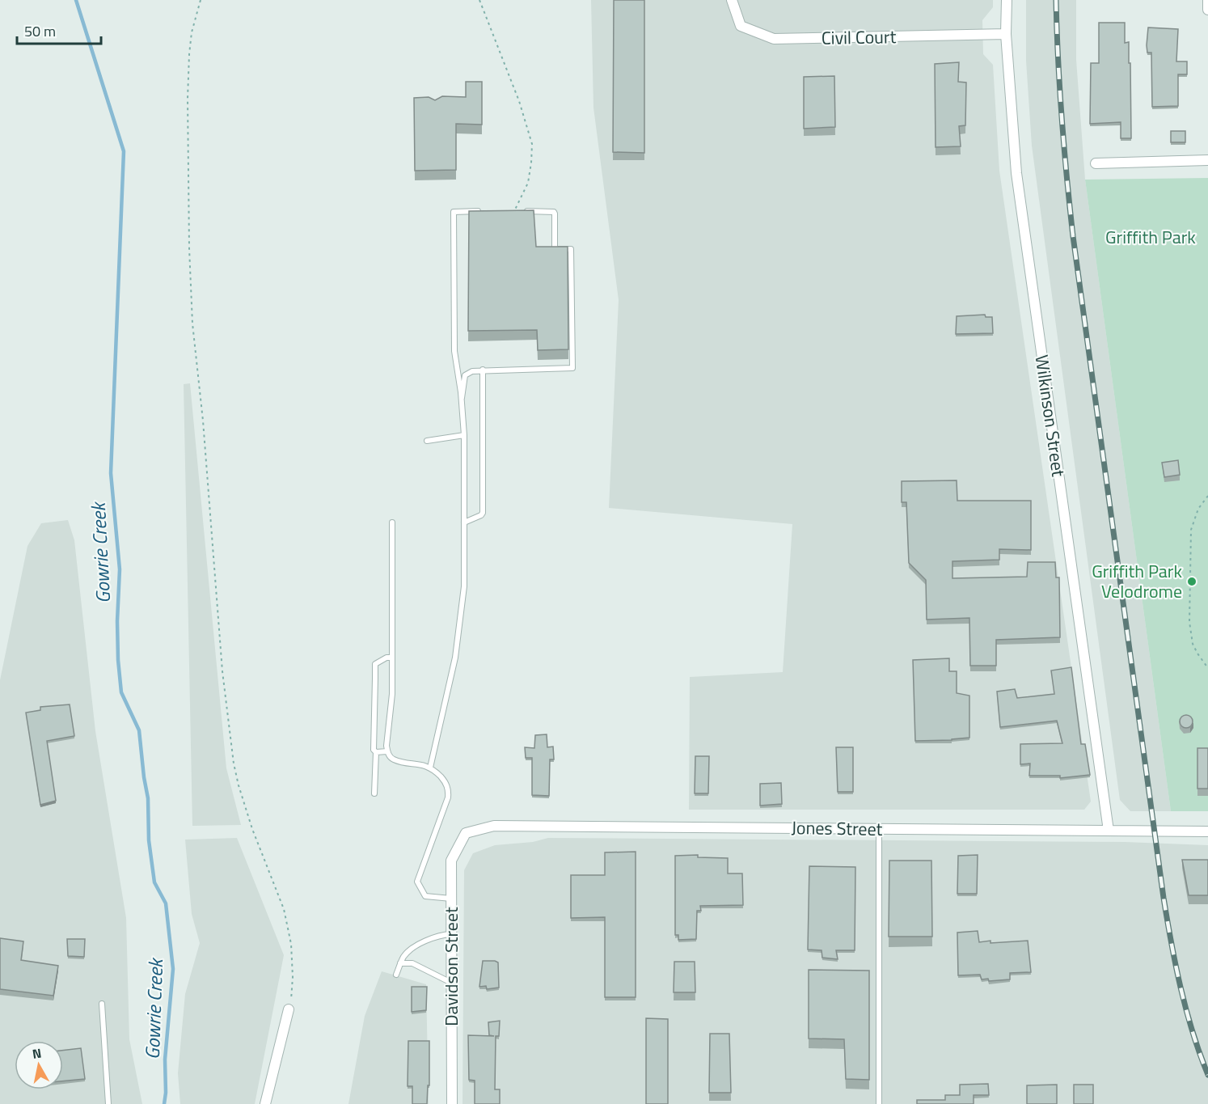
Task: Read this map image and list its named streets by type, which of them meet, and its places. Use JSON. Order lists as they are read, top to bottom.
{
  "streets": {
    "street": [
      "Civil Court",
      "Wilkinson Street",
      "Jones Street",
      "Davidson Street"
    ]
  },
  "crossings": [
    ["Civil Court", "Wilkinson Street"],
    ["Wilkinson Street", "Jones Street"],
    ["Jones Street", "Davidson Street"]
  ],
  "water": ["Gowrie Creek"],
  "parks": ["Griffith Park"],
  "places": ["Griffith Park Velodrome"],
  "scale_bar": "50 m",
  "north": "top"
}
